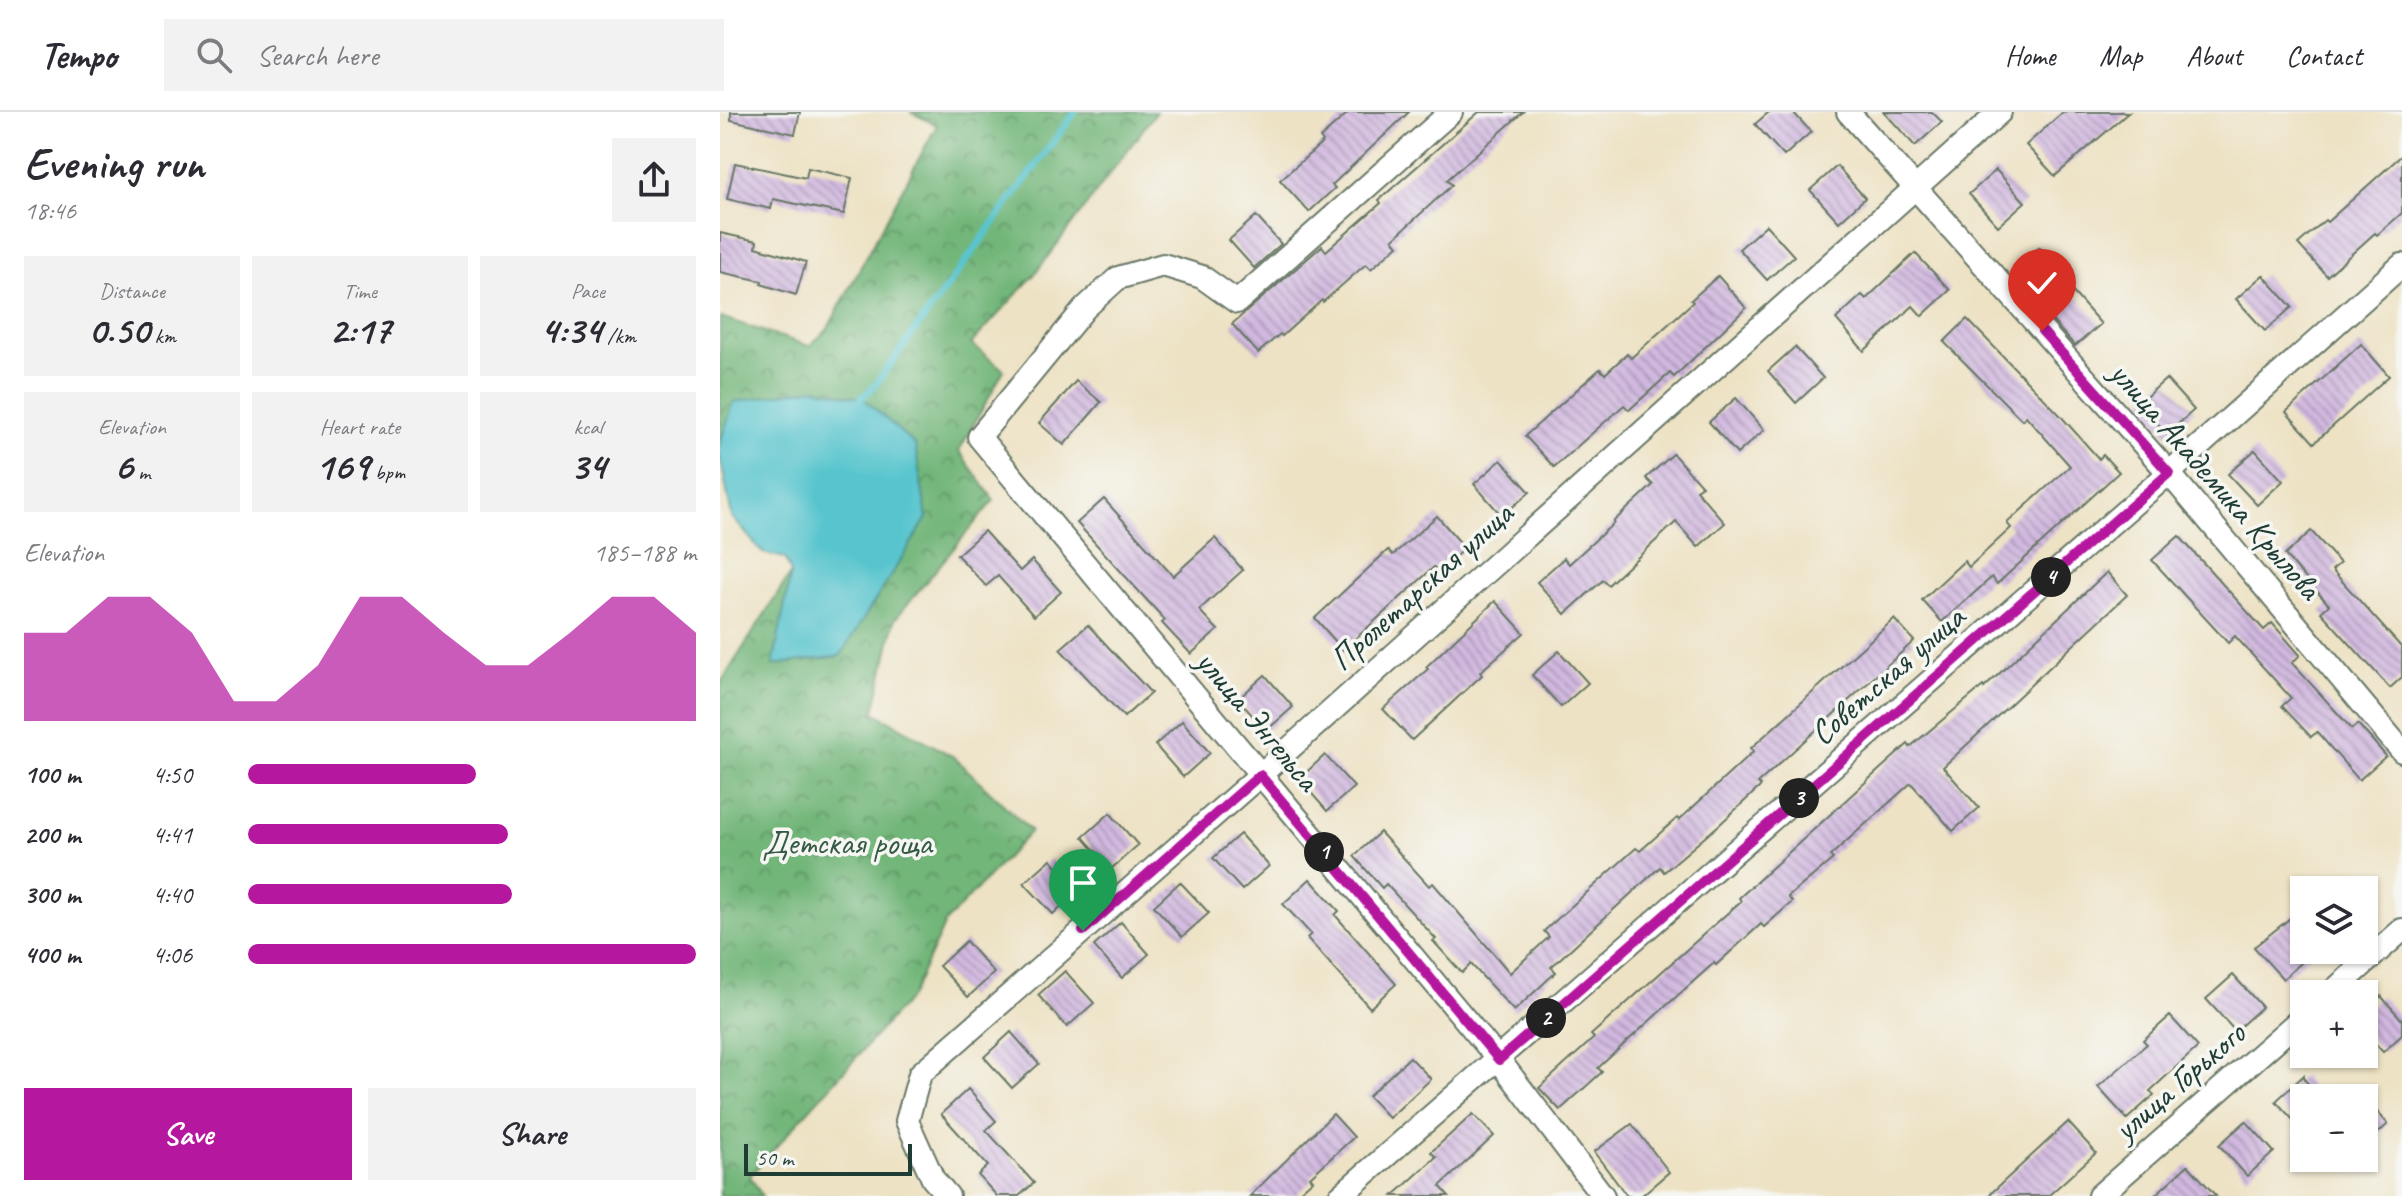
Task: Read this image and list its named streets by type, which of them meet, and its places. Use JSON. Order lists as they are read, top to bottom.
{
  "streets": {
    "street": [
      "улица Академика Крылова",
      "Пролетарская улица",
      "Советская улица",
      "улица Энгельса",
      "улица Горького"
    ]
  },
  "crossings": [
    ["улица Академика Крылова", "Пролетарская улица"],
    ["улица Академика Крылова", "Советская улица"],
    ["Пролетарская улица", "улица Энгельса"],
    ["Советская улица", "улица Энгельса"]
  ],
  "parks": ["Детская роща"],
  "scale_bar": "50 m",
  "page": {
    "header": "Tempo",
    "search": "Search here",
    "nav": [
      "Home",
      "Map",
      "About",
      "Contact"
    ],
    "heading": ["Evening run", "18:46"],
    "stats": [
      ["Distance", "0.50 km"],
      ["Time", "2:17"],
      ["Pace", "4:34 /km"],
      ["Elevation", "6 m"],
      ["Heart rate", "169 bpm"],
      ["kcal", "34"]
    ],
    "chart": ["Elevation", "185–188 m"],
    "pins": [
      "4",
      "3",
      "1",
      "2"
    ],
    "list": [
      {
        "name": "100 m",
        "note": "4:50"
      },
      {
        "name": "200 m",
        "note": "4:41"
      },
      {
        "name": "300 m",
        "note": "4:40"
      },
      {
        "name": "400 m",
        "note": "4:06"
      }
    ],
    "map_buttons": ["+", "−"],
    "buttons": ["Save", "Share"],
    "scale": "50 m"
  }
}
